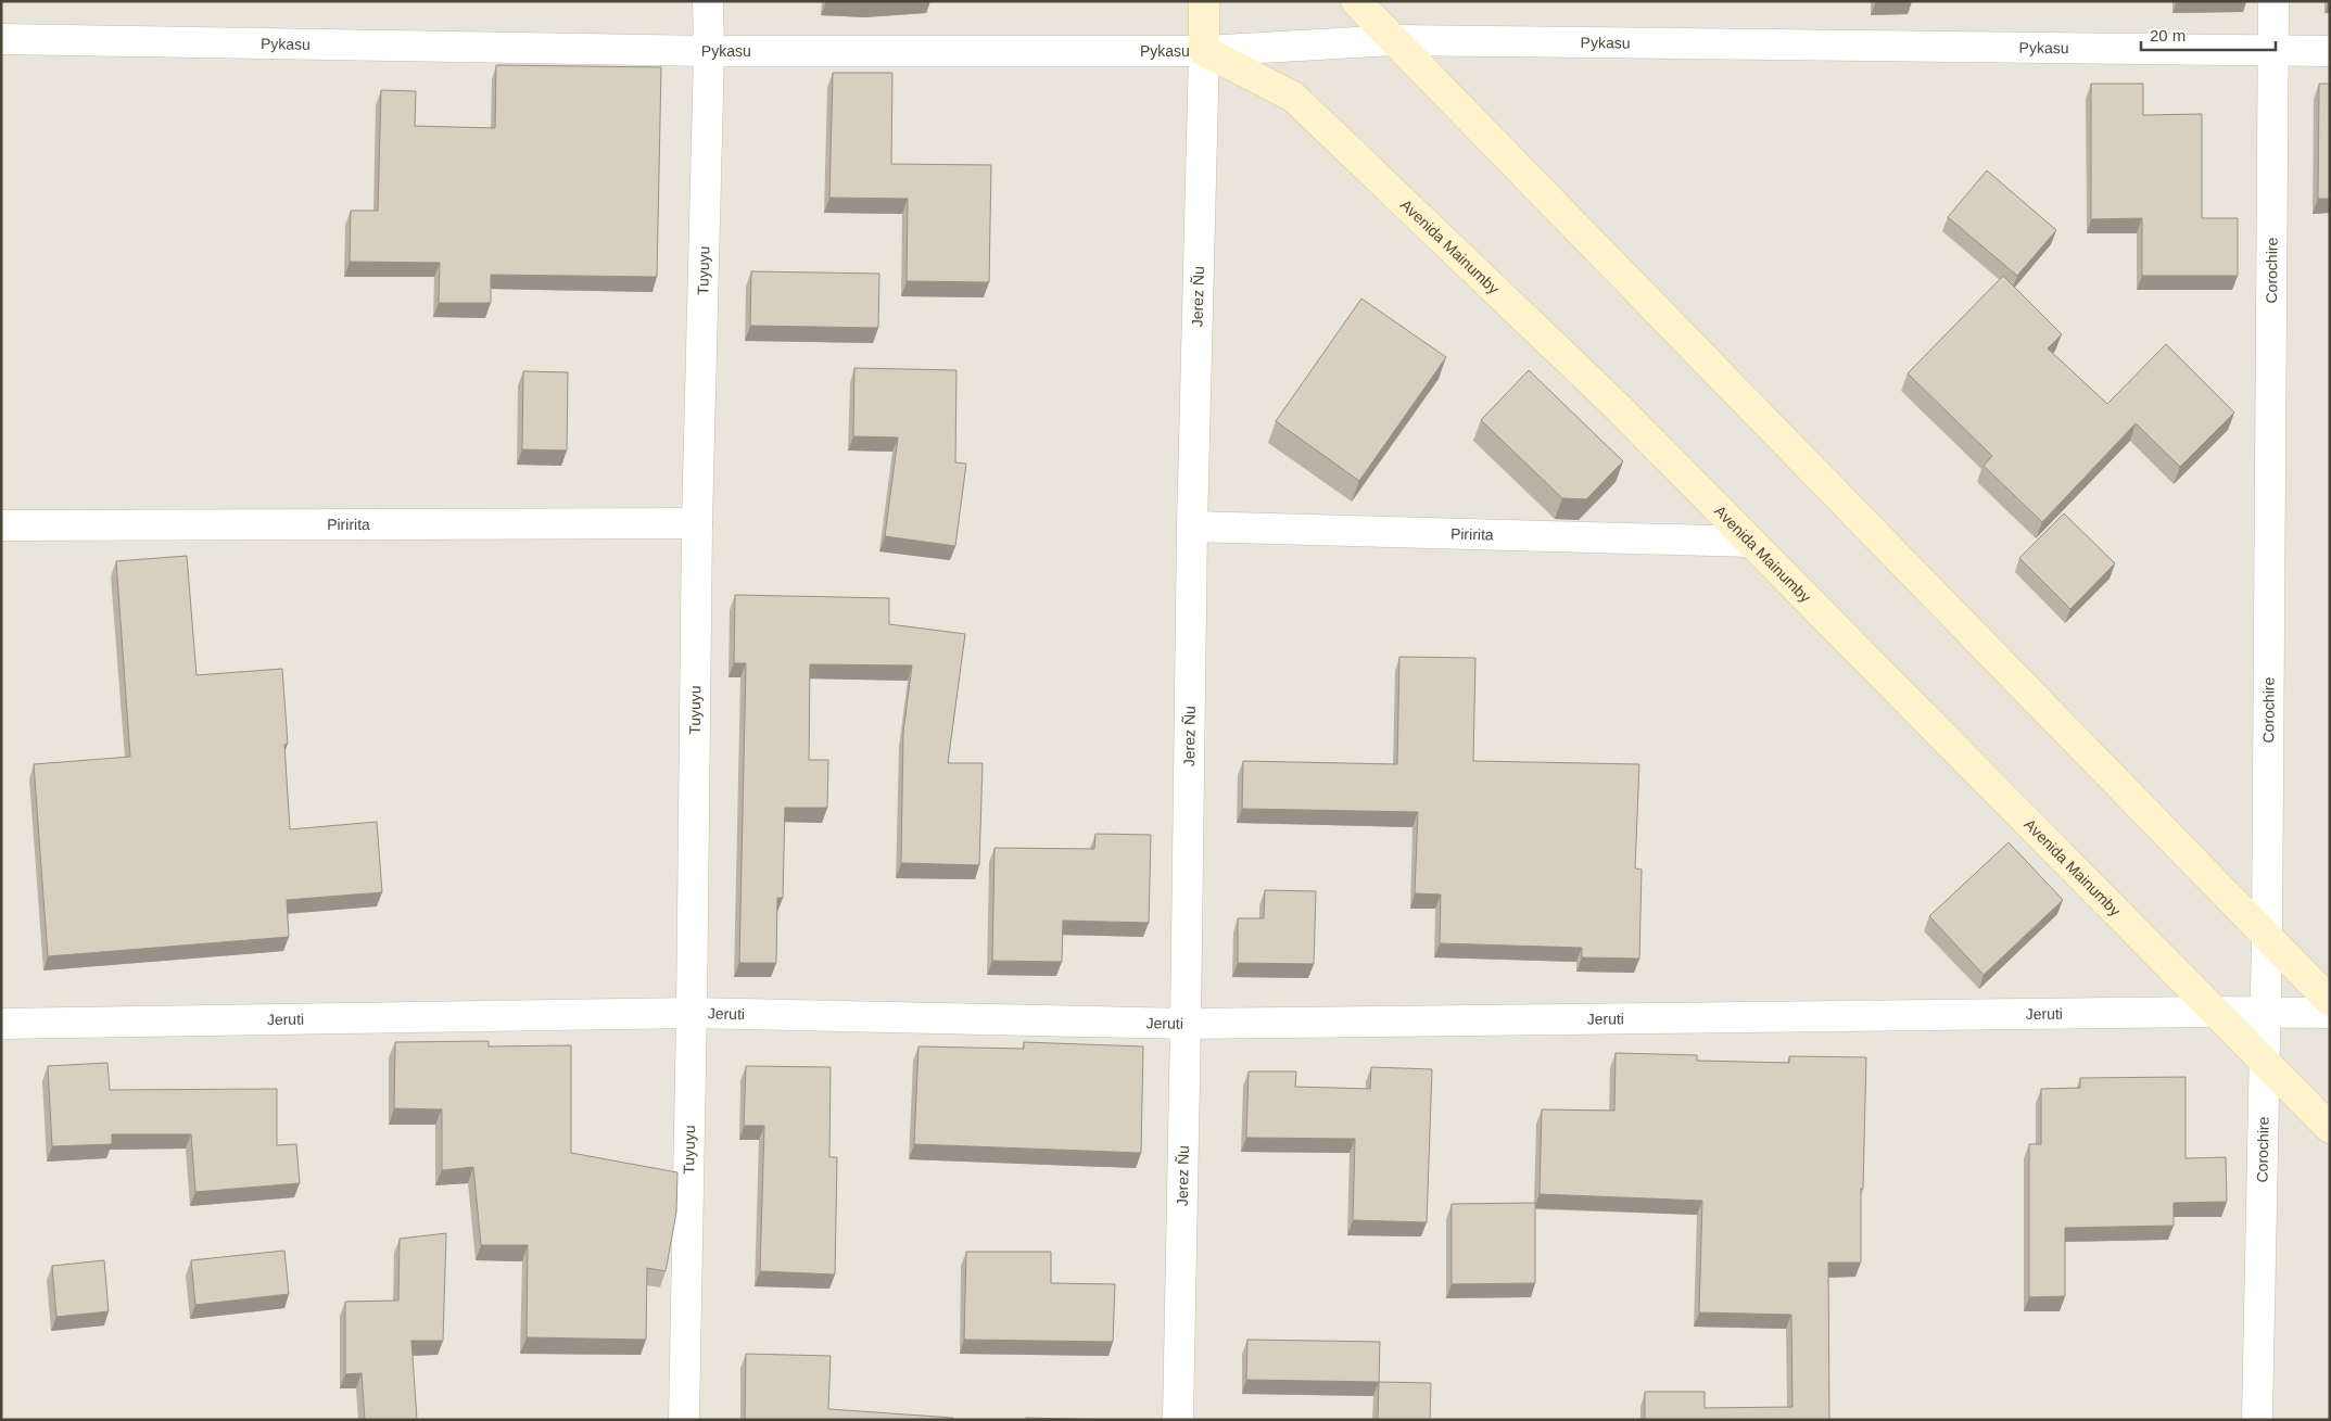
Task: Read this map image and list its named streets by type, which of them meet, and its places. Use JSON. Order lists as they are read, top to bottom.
{
  "streets": {
    "street": [
      "Pykasu",
      "Avenida Mainumby",
      "Tuyuyu",
      "Corochire",
      "Jerez Ñu",
      "Piririta",
      "Jeruti"
    ]
  },
  "crossings": [
    ["Pykasu", "Avenida Mainumby"],
    ["Pykasu", "Tuyuyu"],
    ["Pykasu", "Corochire"],
    ["Pykasu", "Jerez Ñu"],
    ["Avenida Mainumby", "Corochire"],
    ["Avenida Mainumby", "Jerez Ñu"],
    ["Avenida Mainumby", "Piririta"],
    ["Avenida Mainumby", "Jeruti"],
    ["Tuyuyu", "Piririta"],
    ["Tuyuyu", "Jeruti"],
    ["Corochire", "Jeruti"],
    ["Jerez Ñu", "Piririta"],
    ["Jerez Ñu", "Jeruti"]
  ],
  "scale_bar": "20 m"
}
